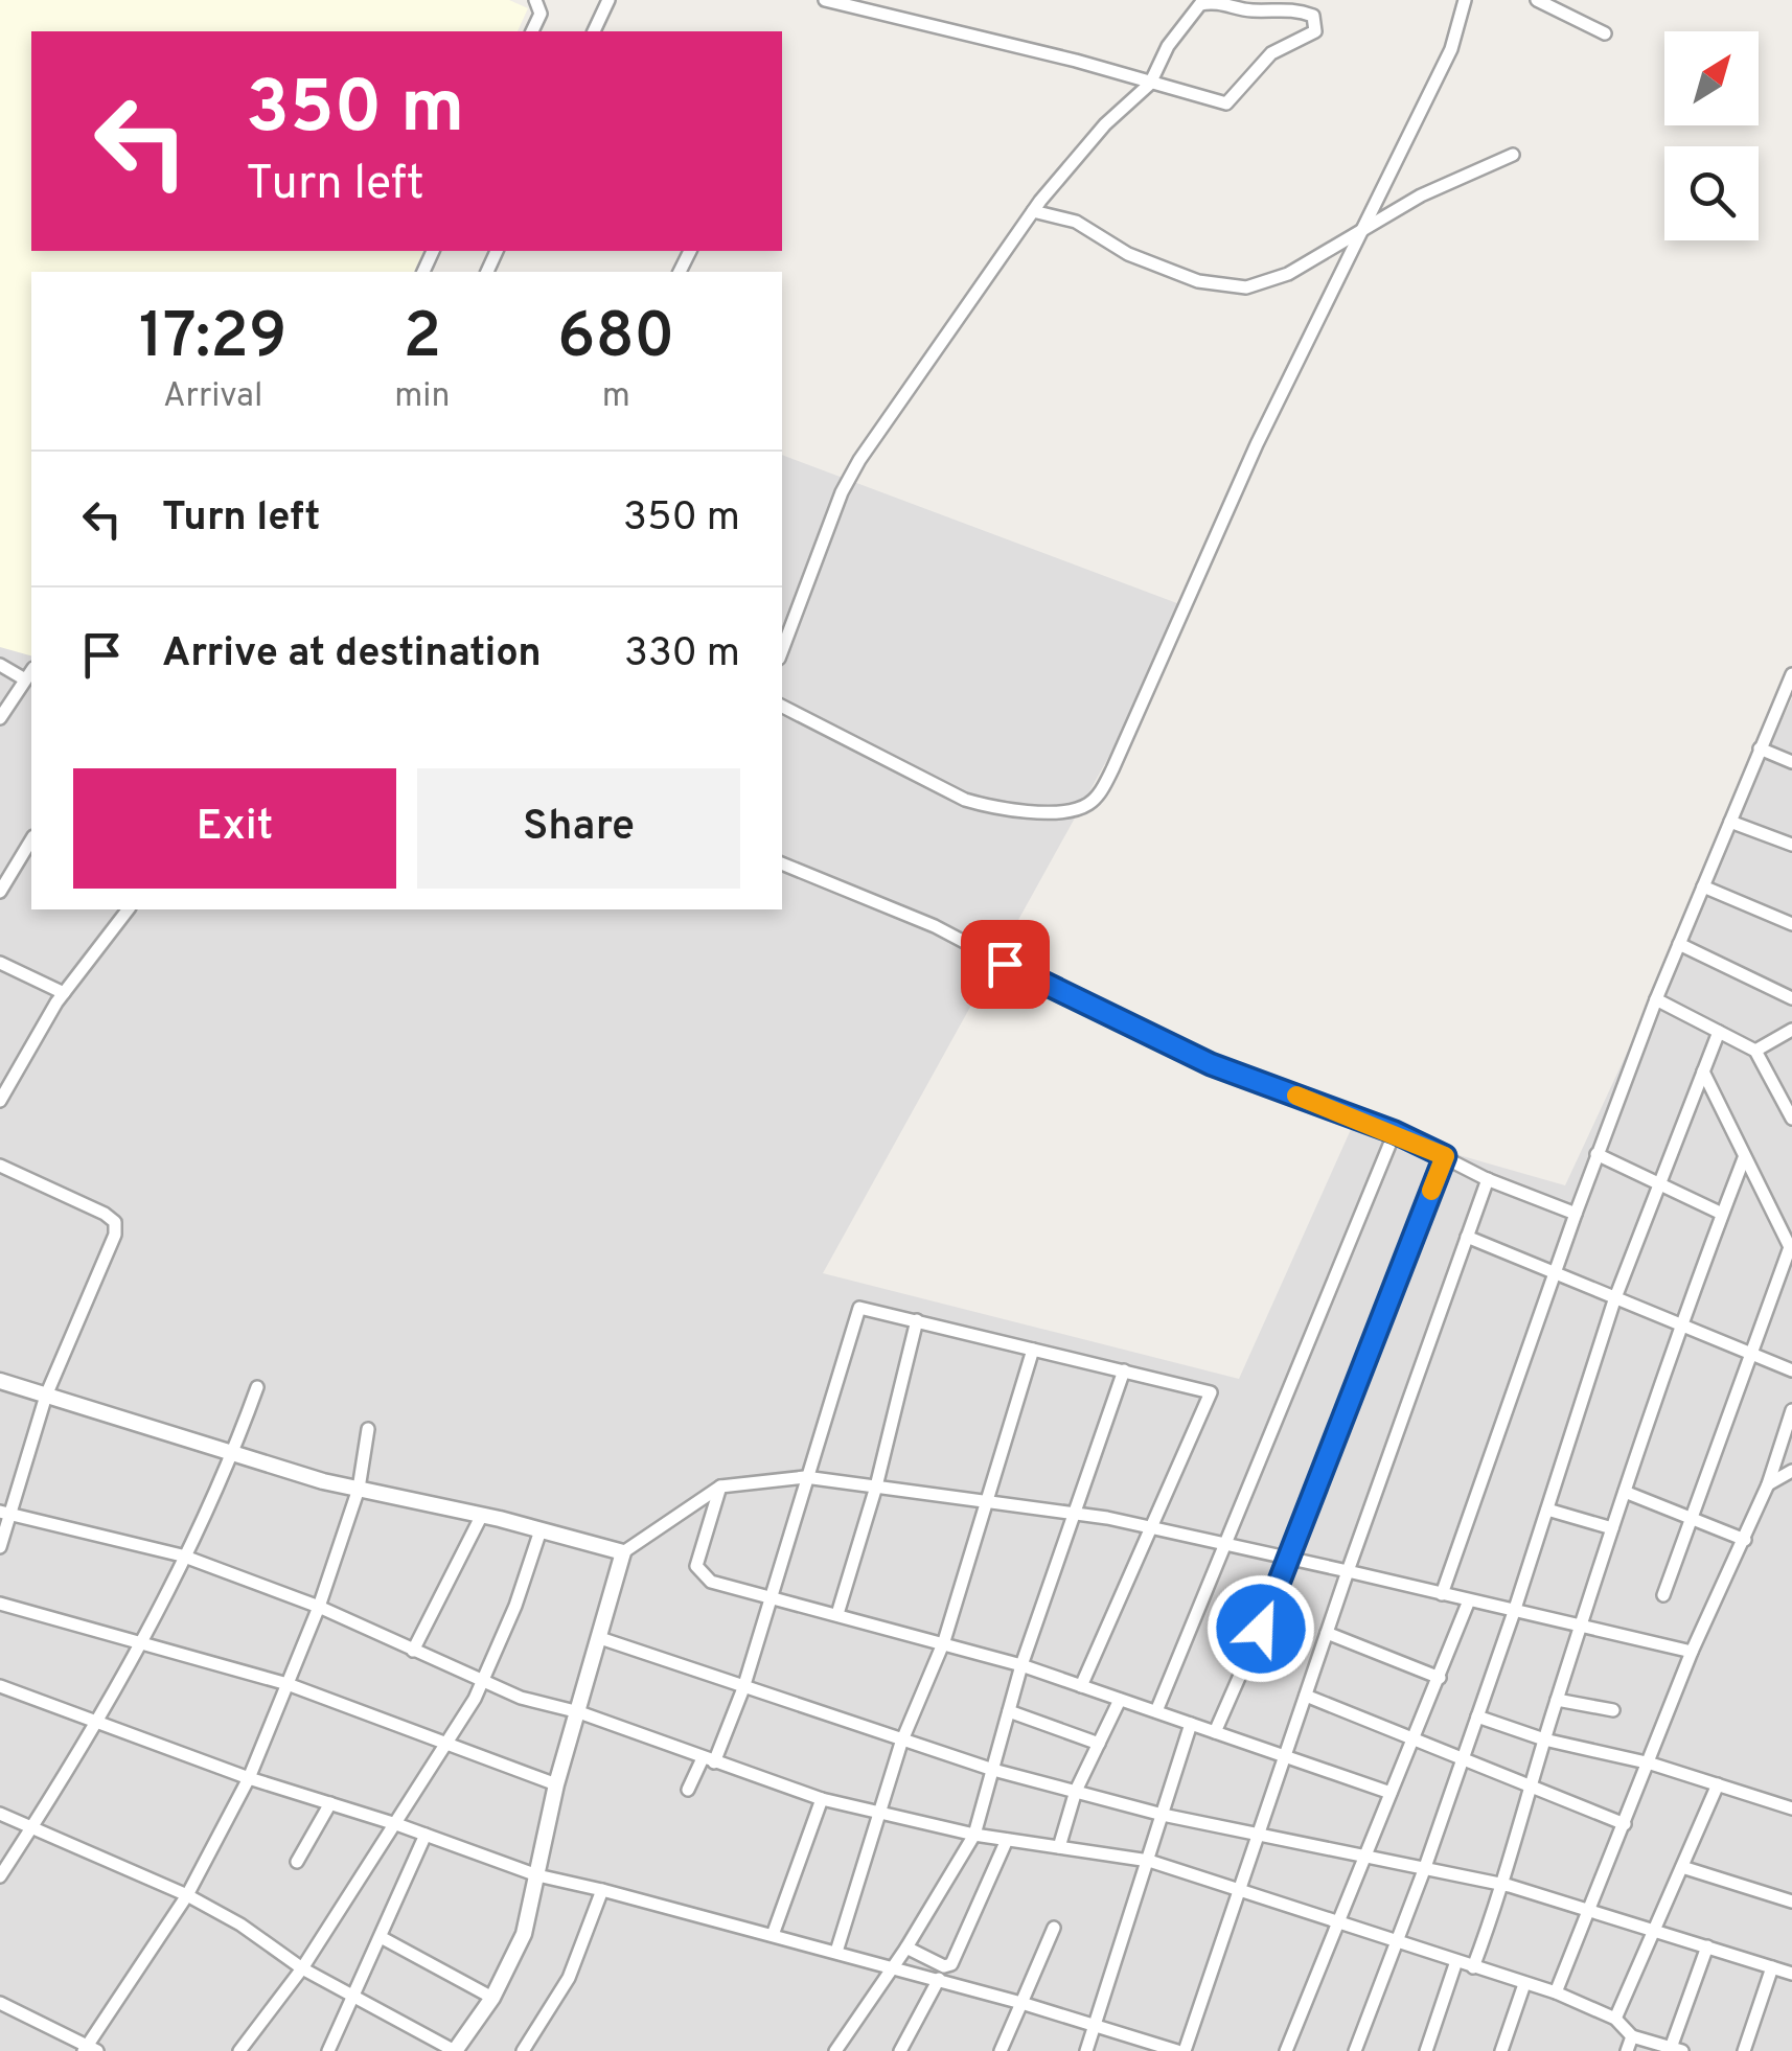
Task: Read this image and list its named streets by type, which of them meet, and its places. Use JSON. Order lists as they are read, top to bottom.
{
  "north": "top right",
  "page": {
    "turn": ["350 m", "Turn left"],
    "eta": [
      "17:29",
      "Arrival",
      "2",
      "min",
      "680",
      "m"
    ],
    "list": [
      {
        "name": "Turn left",
        "value": "350 m"
      },
      {
        "name": "Arrive at destination",
        "value": "330 m"
      }
    ],
    "buttons": ["Exit", "Share"]
  }
}
